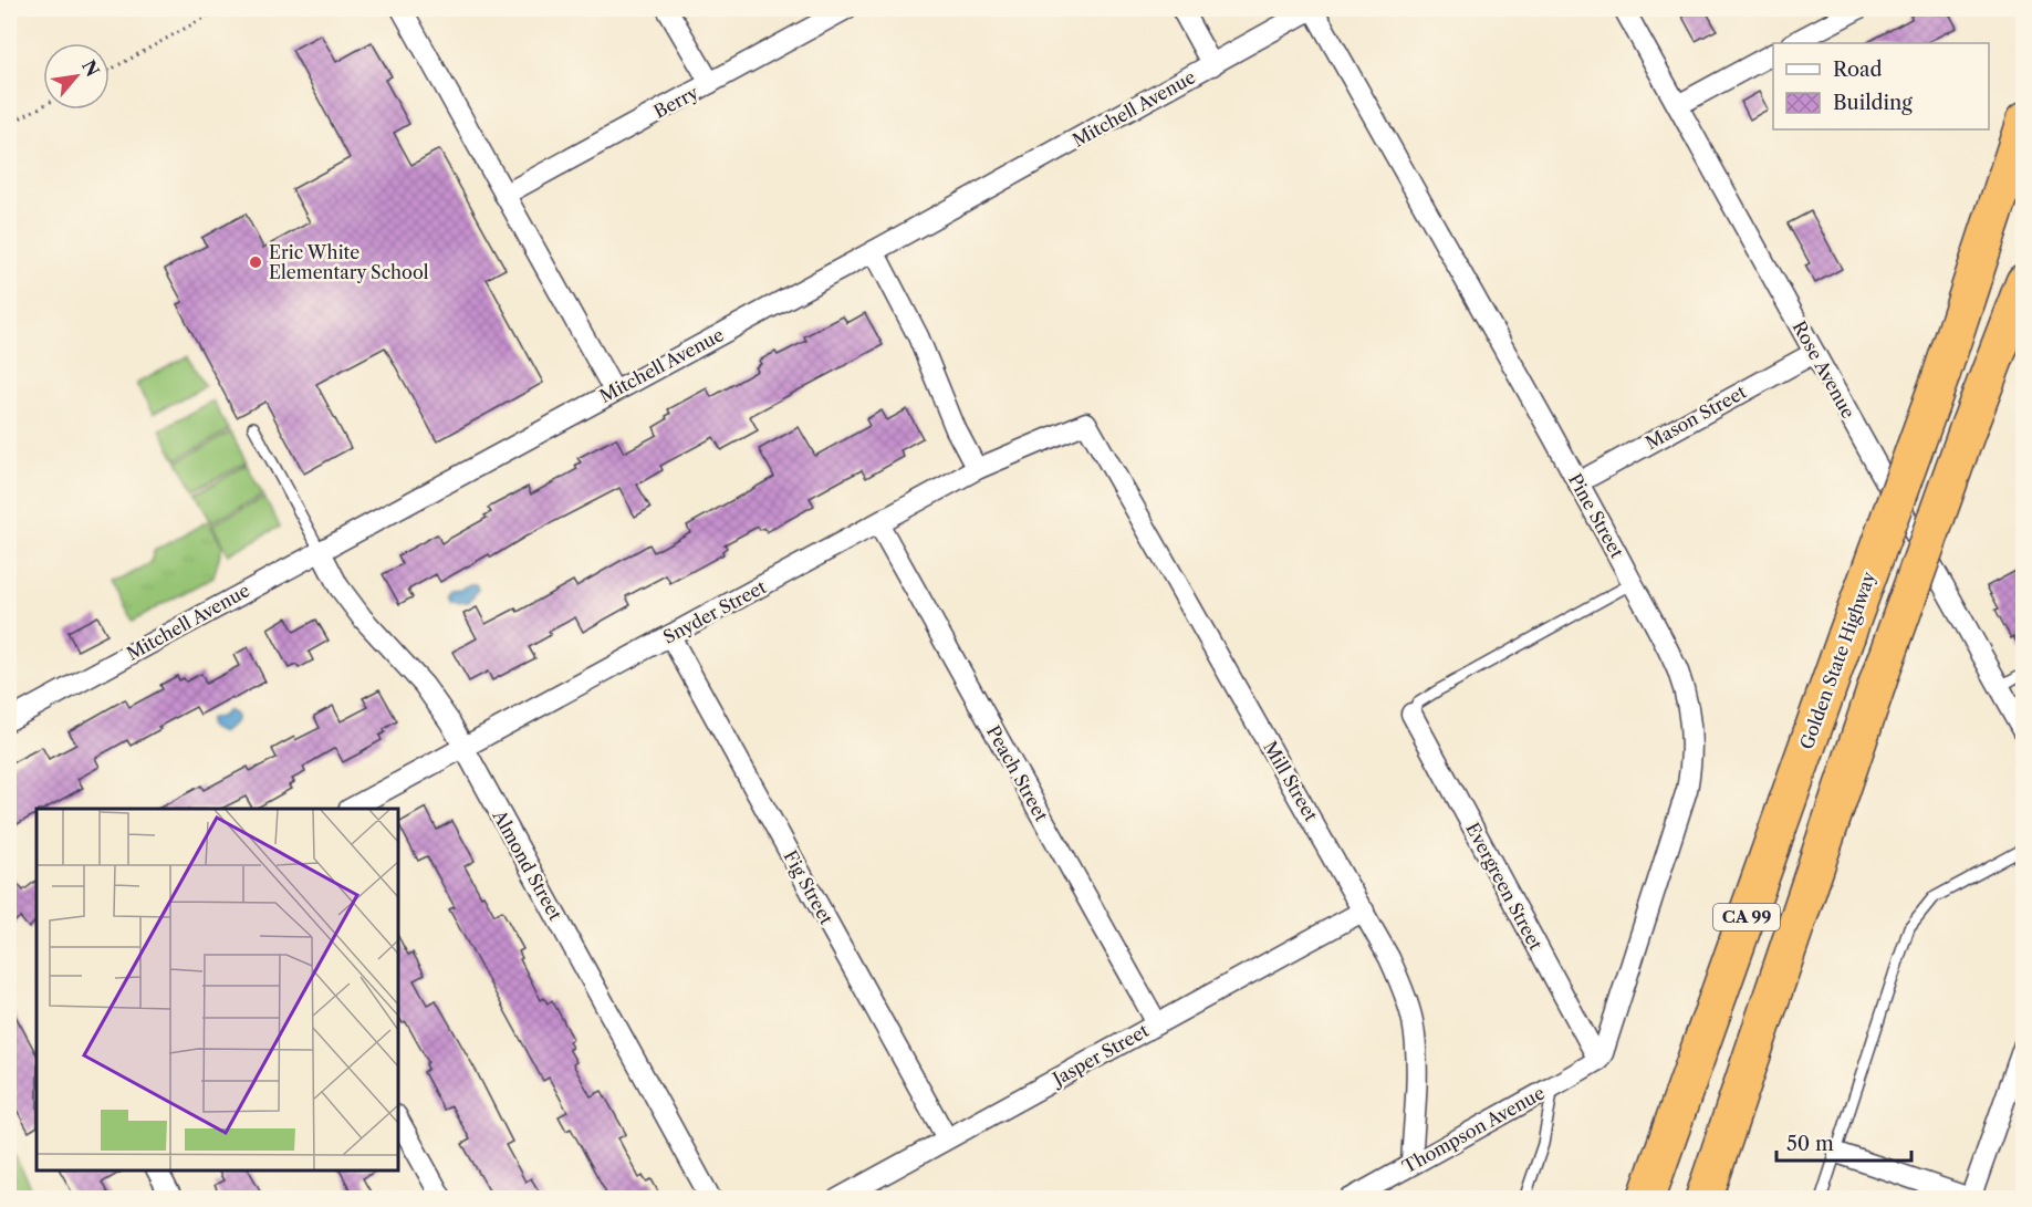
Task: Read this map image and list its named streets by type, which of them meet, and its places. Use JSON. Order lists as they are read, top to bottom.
{
  "streets": {
    "highway": ["Golden State Highway", "CA 99"],
    "street": [
      "Berry",
      "Mitchell Avenue",
      "Rose Avenue",
      "Mason Street",
      "Pine Street",
      "Snyder Street",
      "Peach Street",
      "Mill Street",
      "Almond Street",
      "Evergreen Street",
      "Fig Street",
      "Jasper Street",
      "Thompson Avenue"
    ]
  },
  "crossings": [
    ["Mitchell Avenue", "Pine Street"],
    ["Mitchell Avenue", "Almond Street"],
    ["Rose Avenue", "Mason Street"],
    ["Mason Street", "Pine Street"],
    ["Pine Street", "Evergreen Street"],
    ["Pine Street", "Thompson Avenue"],
    ["Snyder Street", "Peach Street"],
    ["Snyder Street", "Mill Street"],
    ["Snyder Street", "Almond Street"],
    ["Snyder Street", "Fig Street"],
    ["Peach Street", "Jasper Street"],
    ["Mill Street", "Jasper Street"],
    ["Mill Street", "Thompson Avenue"],
    ["Evergreen Street", "Thompson Avenue"],
    ["Fig Street", "Jasper Street"]
  ],
  "places": ["Eric White Elementary School"],
  "legend": ["Road", "Building"],
  "scale_bar": "50 m",
  "north": "top right"
}
